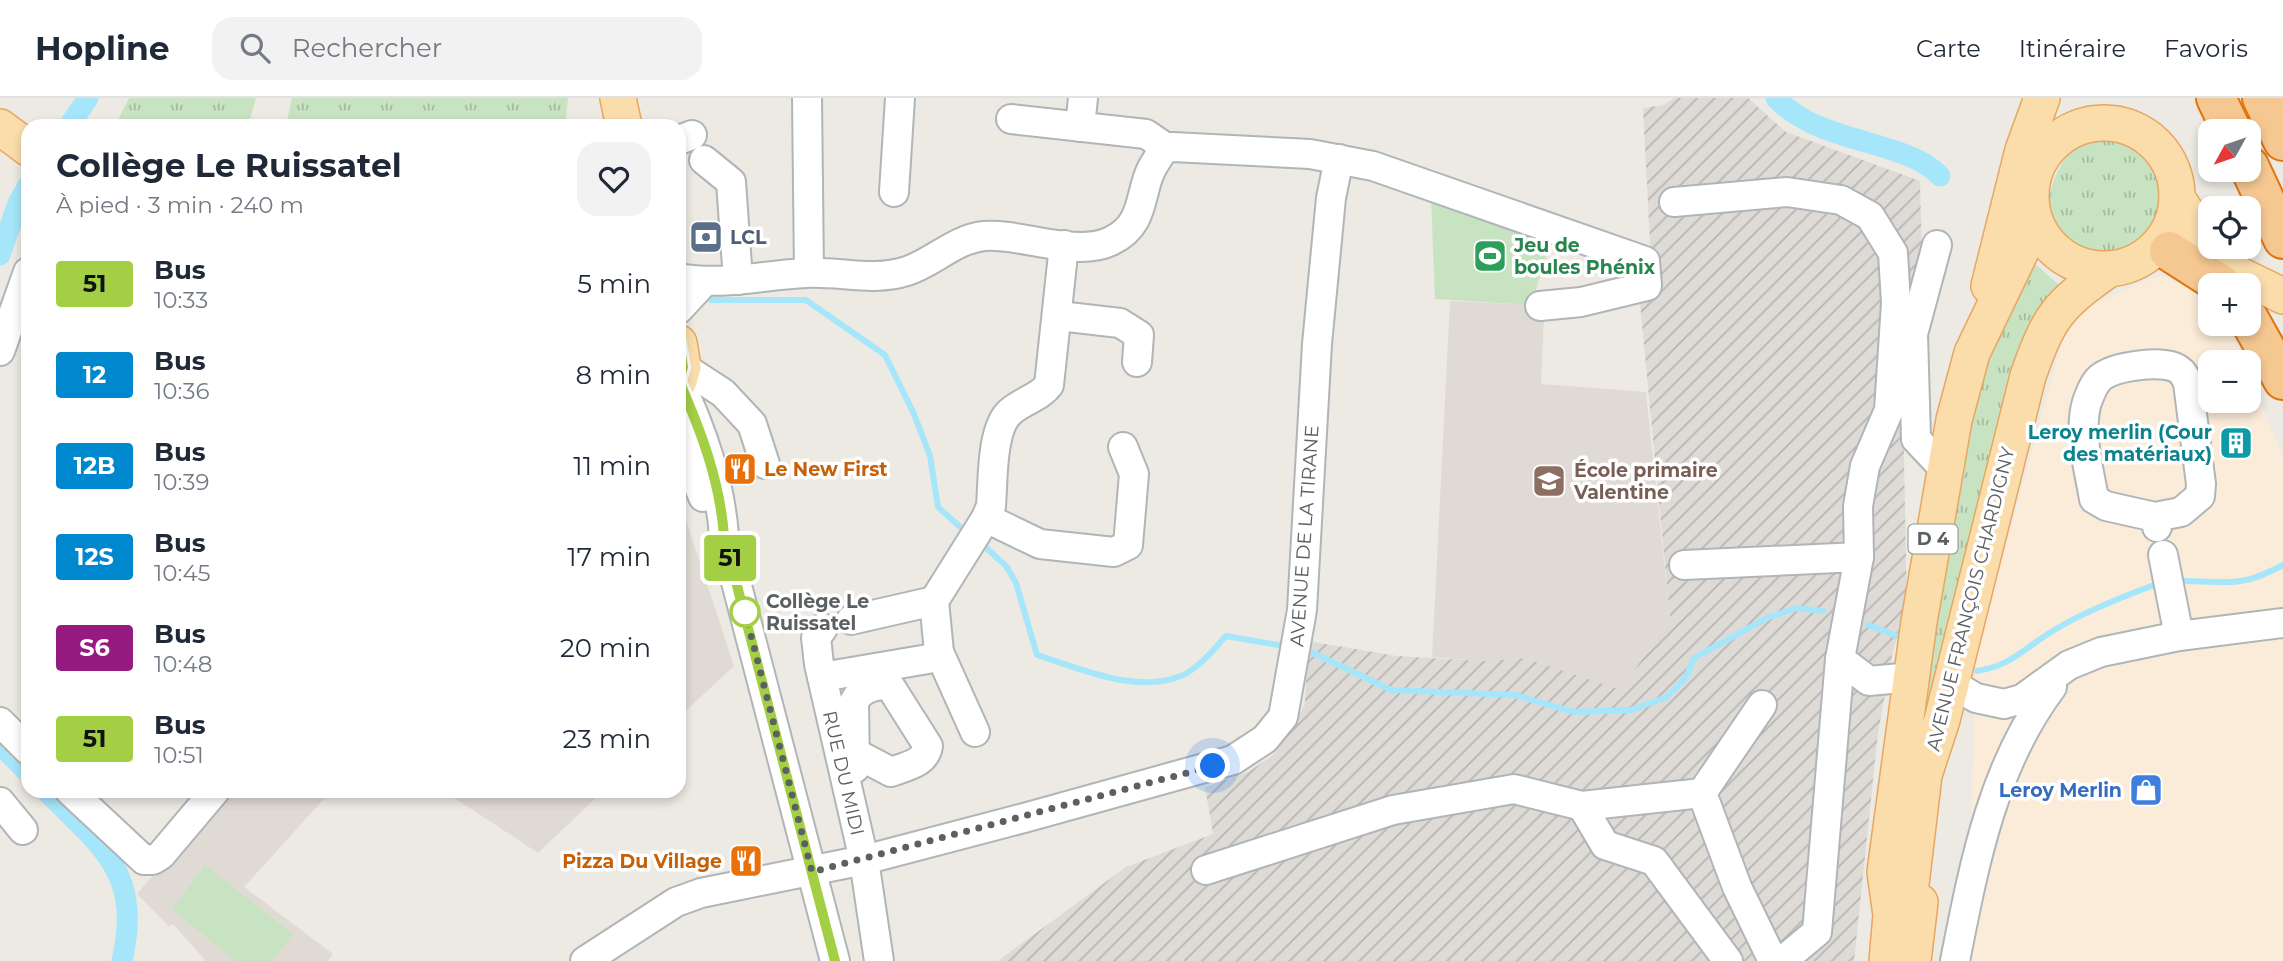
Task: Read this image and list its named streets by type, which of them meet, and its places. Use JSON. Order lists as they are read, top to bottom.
{
  "streets": {
    "main road": ["D 4", "AVENUE FRANÇOIS CHARDIGNY"],
    "street": ["AVENUE DE LA TIRANE", "RUE DU MIDI"]
  },
  "crossings": [
    ["AVENUE DE LA TIRANE", "RUE DU MIDI"],
    ["D 4", "AVENUE FRANÇOIS CHARDIGNY"]
  ],
  "places": {
    "bank": ["LCL"],
    "sports": ["Jeu de boules Phénix"],
    "building": ["Leroy merlin (Cour des matériaux)"],
    "restaurant": ["Le New First", "Pizza Du Village"],
    "school or university": ["École primaire Valentine"],
    "other": ["Collège Le Ruissatel"],
    "shop": ["Leroy Merlin"]
  },
  "lines": ["bus line 51"],
  "north": "bottom left",
  "page": {
    "header": "Hopline",
    "search": "Rechercher",
    "nav": ["Carte", "Itinéraire", "Favoris"],
    "on_map": "51",
    "map_buttons": ["+", "−"],
    "heading": ["Collège Le Ruissatel", "À pied · 3 min · 240 m"],
    "list": [
      {
        "mark": "51",
        "name": "Bus",
        "note": "10:33",
        "value": "5 min"
      },
      {
        "mark": "12",
        "name": "Bus",
        "note": "10:36",
        "value": "8 min"
      },
      {
        "mark": "12B",
        "name": "Bus",
        "note": "10:39",
        "value": "11 min"
      },
      {
        "mark": "12S",
        "name": "Bus",
        "note": "10:45",
        "value": "17 min"
      },
      {
        "mark": "S6",
        "name": "Bus",
        "note": "10:48",
        "value": "20 min"
      },
      {
        "mark": "51",
        "name": "Bus",
        "note": "10:51",
        "value": "23 min"
      }
    ]
  }
}
